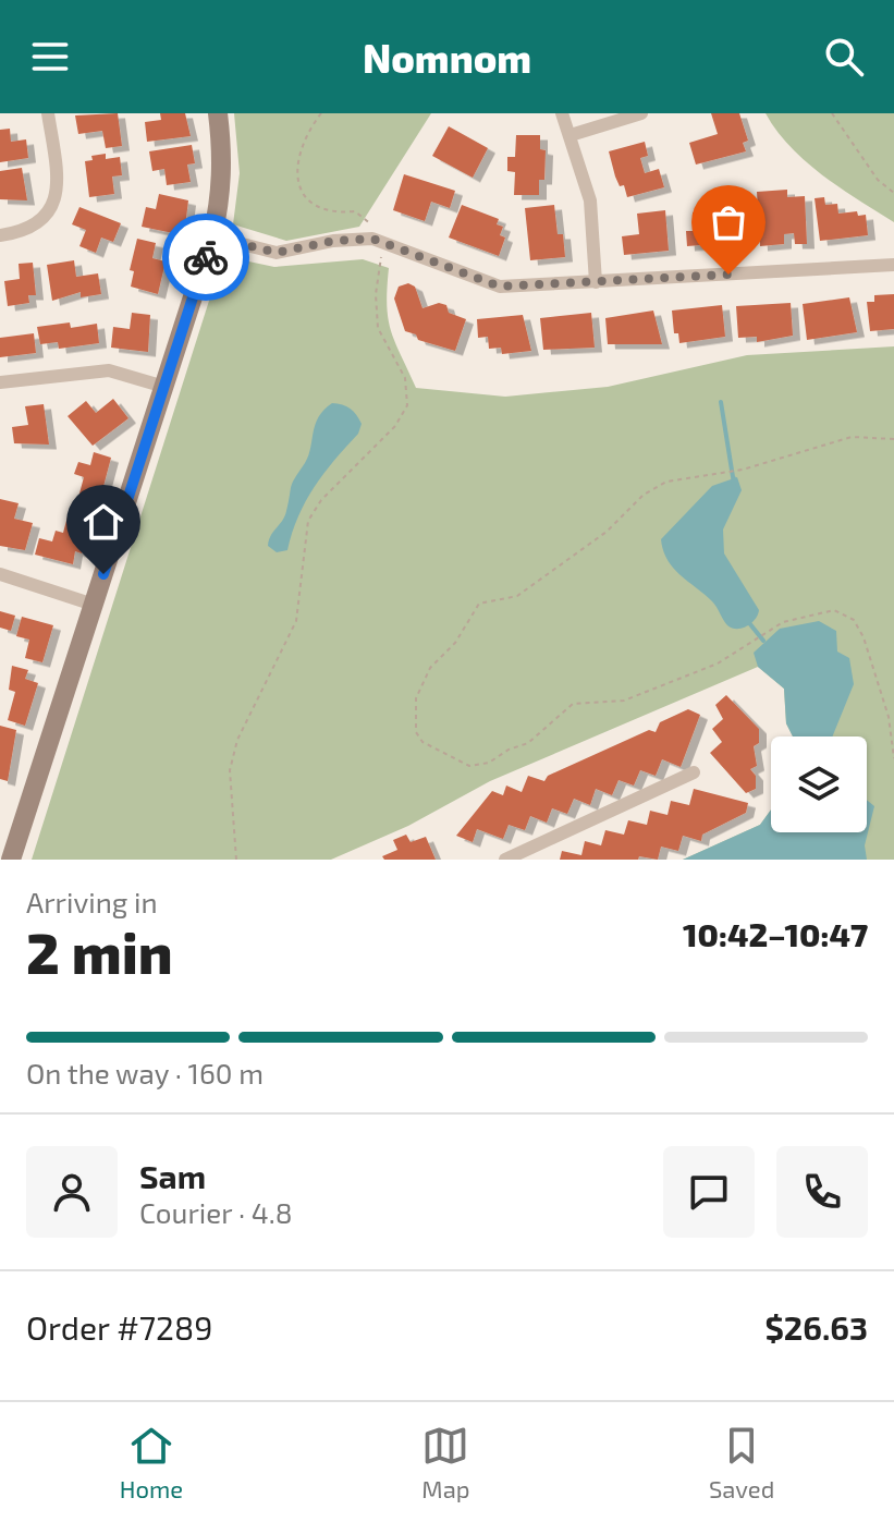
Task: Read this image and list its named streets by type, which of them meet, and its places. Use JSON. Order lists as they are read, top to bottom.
{
  "page": {
    "header": "Nomnom",
    "heading": ["2 min", "Arriving in", "10:42–10:47"],
    "panel": [
      "Sam",
      "Courier · 4.8",
      "Order #7289",
      "$26.63"
    ],
    "bar": "On the way · 160 m",
    "tabs": ["Home", "Map", "Saved"]
  }
}
